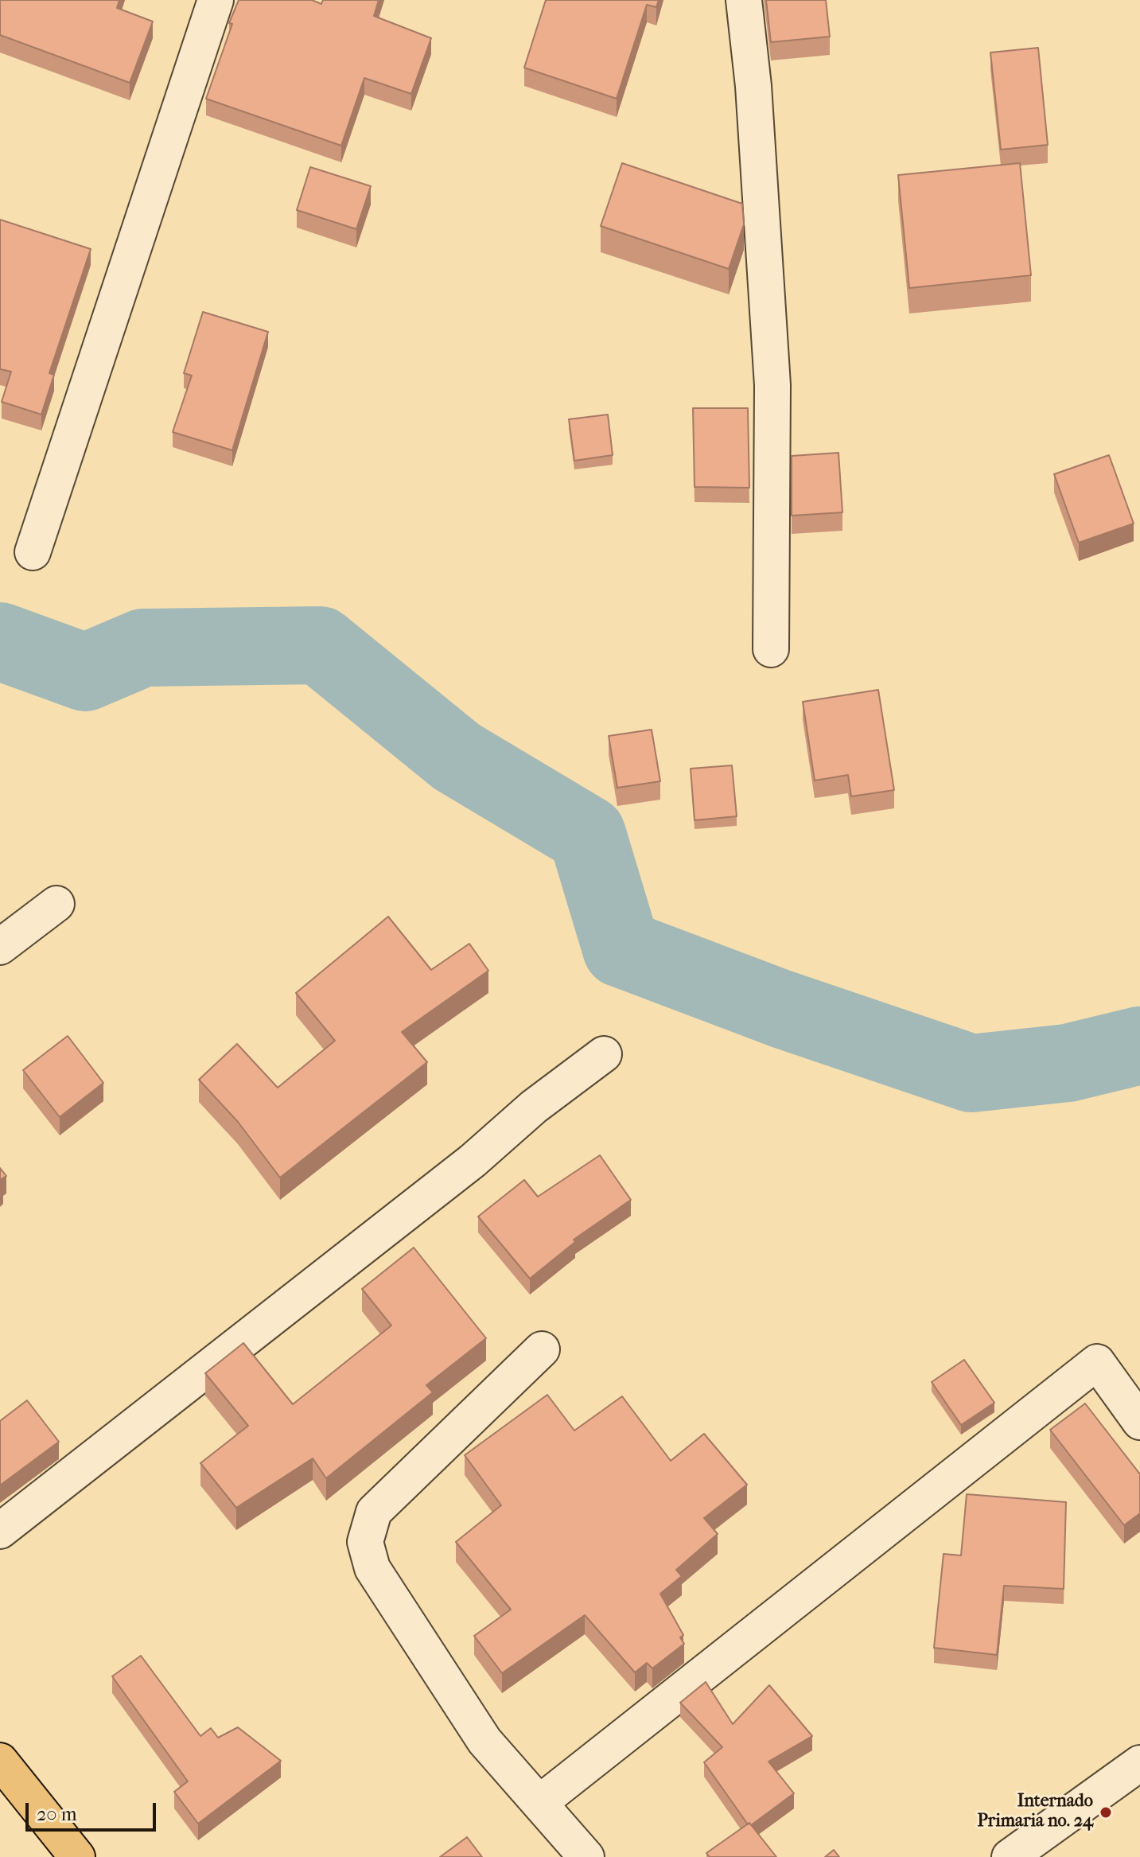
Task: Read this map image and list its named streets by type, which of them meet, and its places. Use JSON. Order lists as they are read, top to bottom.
{
  "places": ["Internado Primaria no. 24"],
  "scale_bar": "20 m"
}
